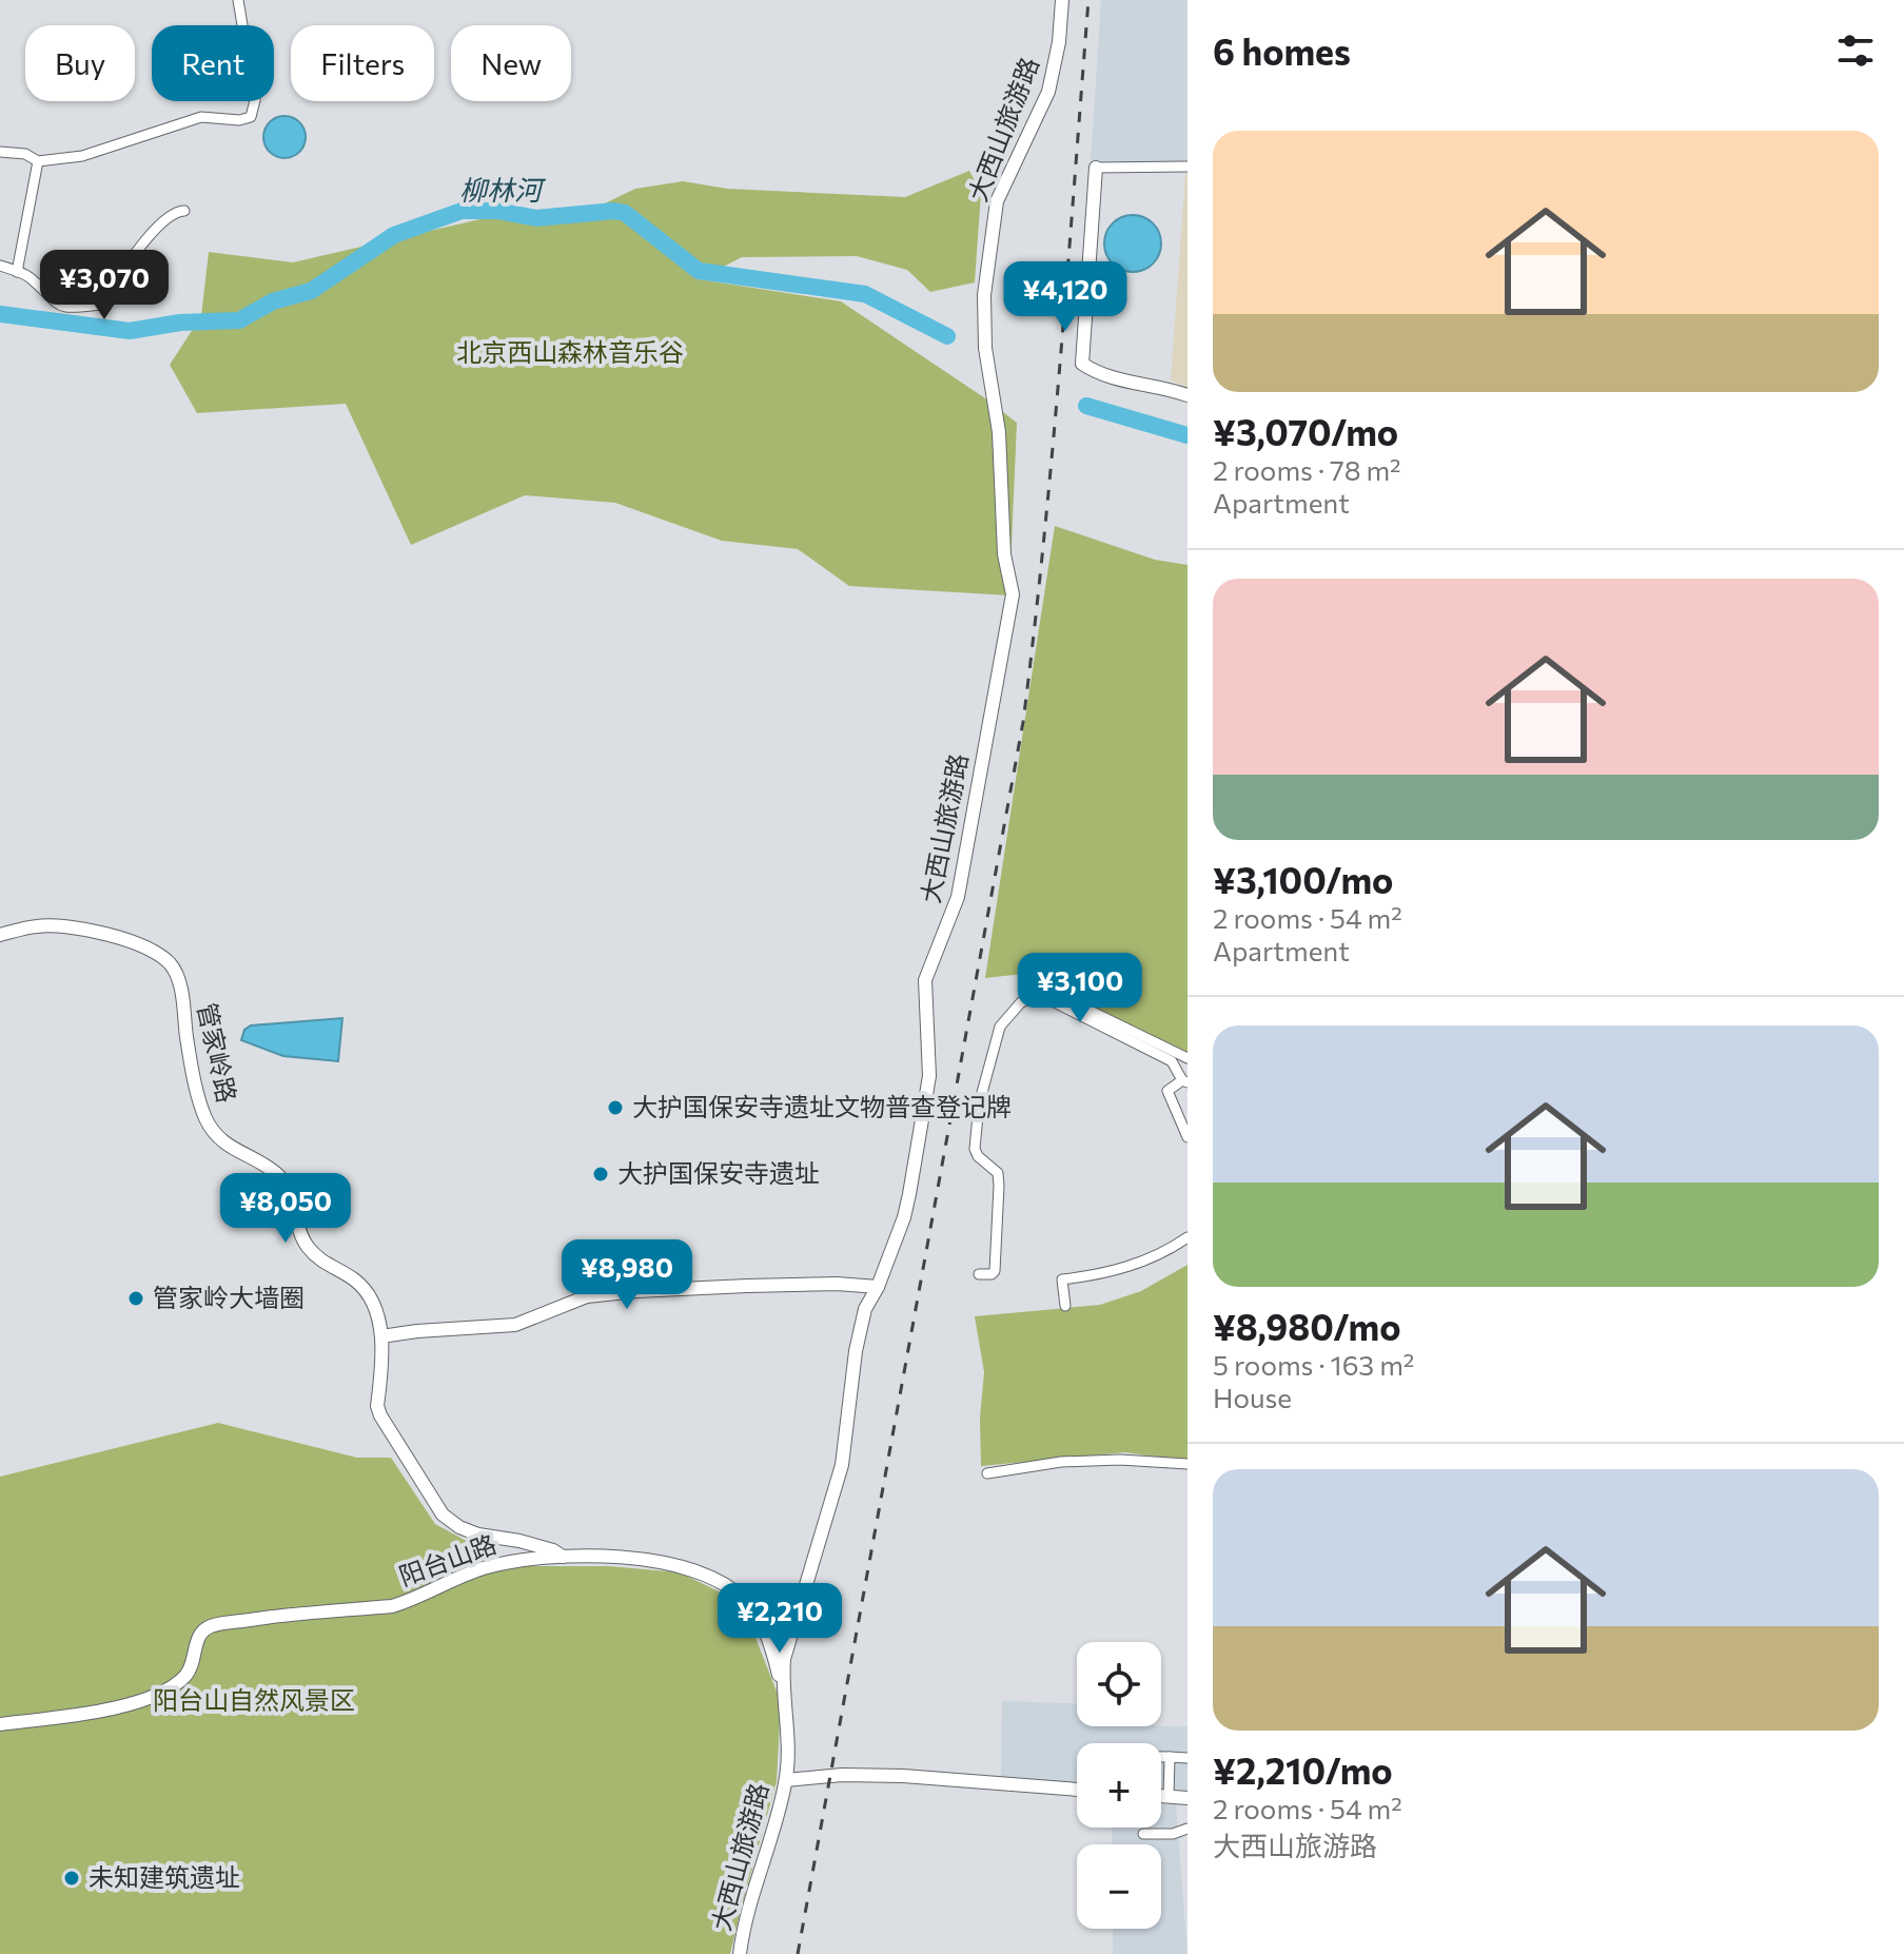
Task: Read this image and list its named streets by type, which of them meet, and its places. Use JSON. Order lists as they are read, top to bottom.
{
  "streets": {
    "street": ["大西山旅游路", "管家岭路", "阳台山路"]
  },
  "crossings": [
    ["大西山旅游路", "阳台山路"],
    ["管家岭路", "阳台山路"]
  ],
  "water": ["柳林河"],
  "parks": ["北京西山森林音乐谷", "阳台山自然风景区"],
  "places": [
    "大护国保安寺遗址文物普查登记牌",
    "大护国保安寺遗址",
    "管家岭大墙圈",
    "未知建筑遗址"
  ],
  "page": {
    "heading": "6 homes",
    "chip": [
      "Buy",
      "Rent",
      "Filters",
      "New"
    ],
    "list": [
      {
        "name": "¥3,070/mo",
        "note": "2 rooms · 78 m² · Apartment"
      },
      {
        "name": "¥3,100/mo",
        "note": "2 rooms · 54 m² · Apartment"
      },
      {
        "name": "¥8,980/mo",
        "note": "5 rooms · 163 m² · House"
      },
      {
        "name": "¥2,210/mo",
        "note": "2 rooms · 54 m² · 大西山旅游路"
      }
    ],
    "price": [
      "¥3,070",
      "¥4,120",
      "¥3,100",
      "¥8,050",
      "¥8,980",
      "¥2,210"
    ],
    "map_buttons": ["+", "−"]
  }
}
